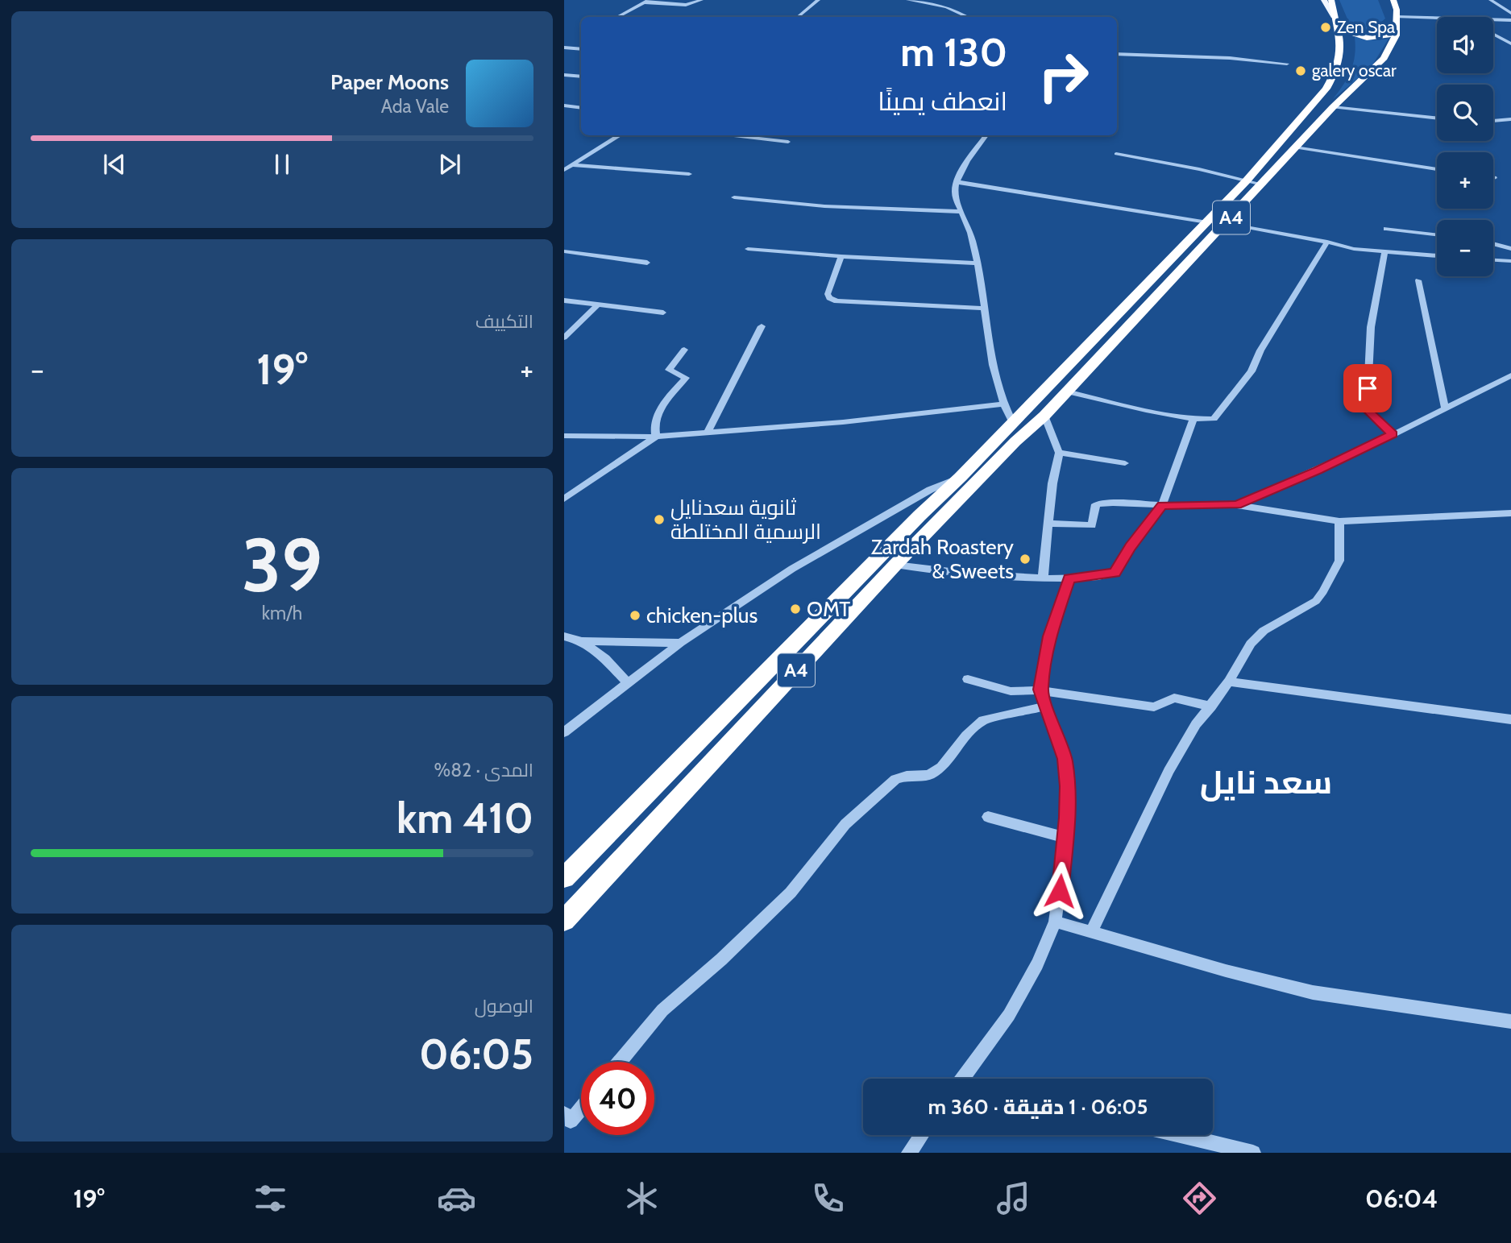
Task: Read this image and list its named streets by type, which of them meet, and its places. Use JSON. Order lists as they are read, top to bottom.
{
  "streets": {
    "highway": ["A4"]
  },
  "districts": ["سعد نايل"],
  "places": [
    "Zen Spa",
    "galery oscar",
    "ثانوية سعدنايل الرسمية المختلطة",
    "Zardah Roastery & Sweets",
    "OMT",
    "chicken-plus"
  ],
  "page": {
    "map_buttons": ["+", "−"],
    "turn": ["130 m", "انعطف يمينًا"],
    "song": ["Paper Moons", "Ada Vale"],
    "tile": [
      "التكييف",
      ["39", "km/h"],
      ["المدى · 82%", "410 km"],
      ["الوصول", "06:05"]
    ],
    "heat": ["−", "19°", "+"],
    "limit": "40",
    "trip": "06:05 · 1 دقيقة · 360 m",
    "tabs": ["06:04", "19°"]
  }
}
